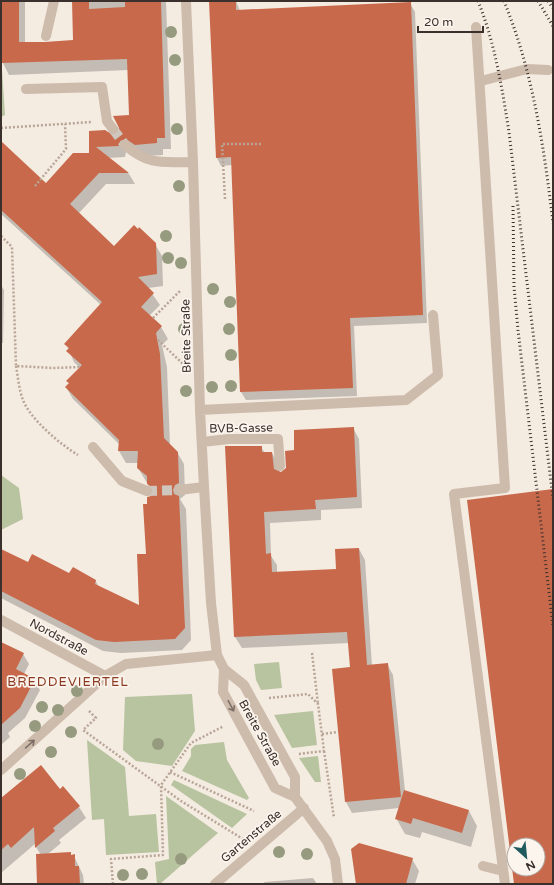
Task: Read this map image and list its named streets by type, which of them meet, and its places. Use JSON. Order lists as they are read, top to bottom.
{
  "streets": {
    "street": [
      "Breite Straße",
      "BVB-Gasse",
      "Nordstraße",
      "Gartenstraße"
    ]
  },
  "crossings": [
    ["Breite Straße", "BVB-Gasse"],
    ["Breite Straße", "Gartenstraße"]
  ],
  "districts": ["BREDDEVIERTEL"],
  "scale_bar": "20 m",
  "north": "bottom right"
}
